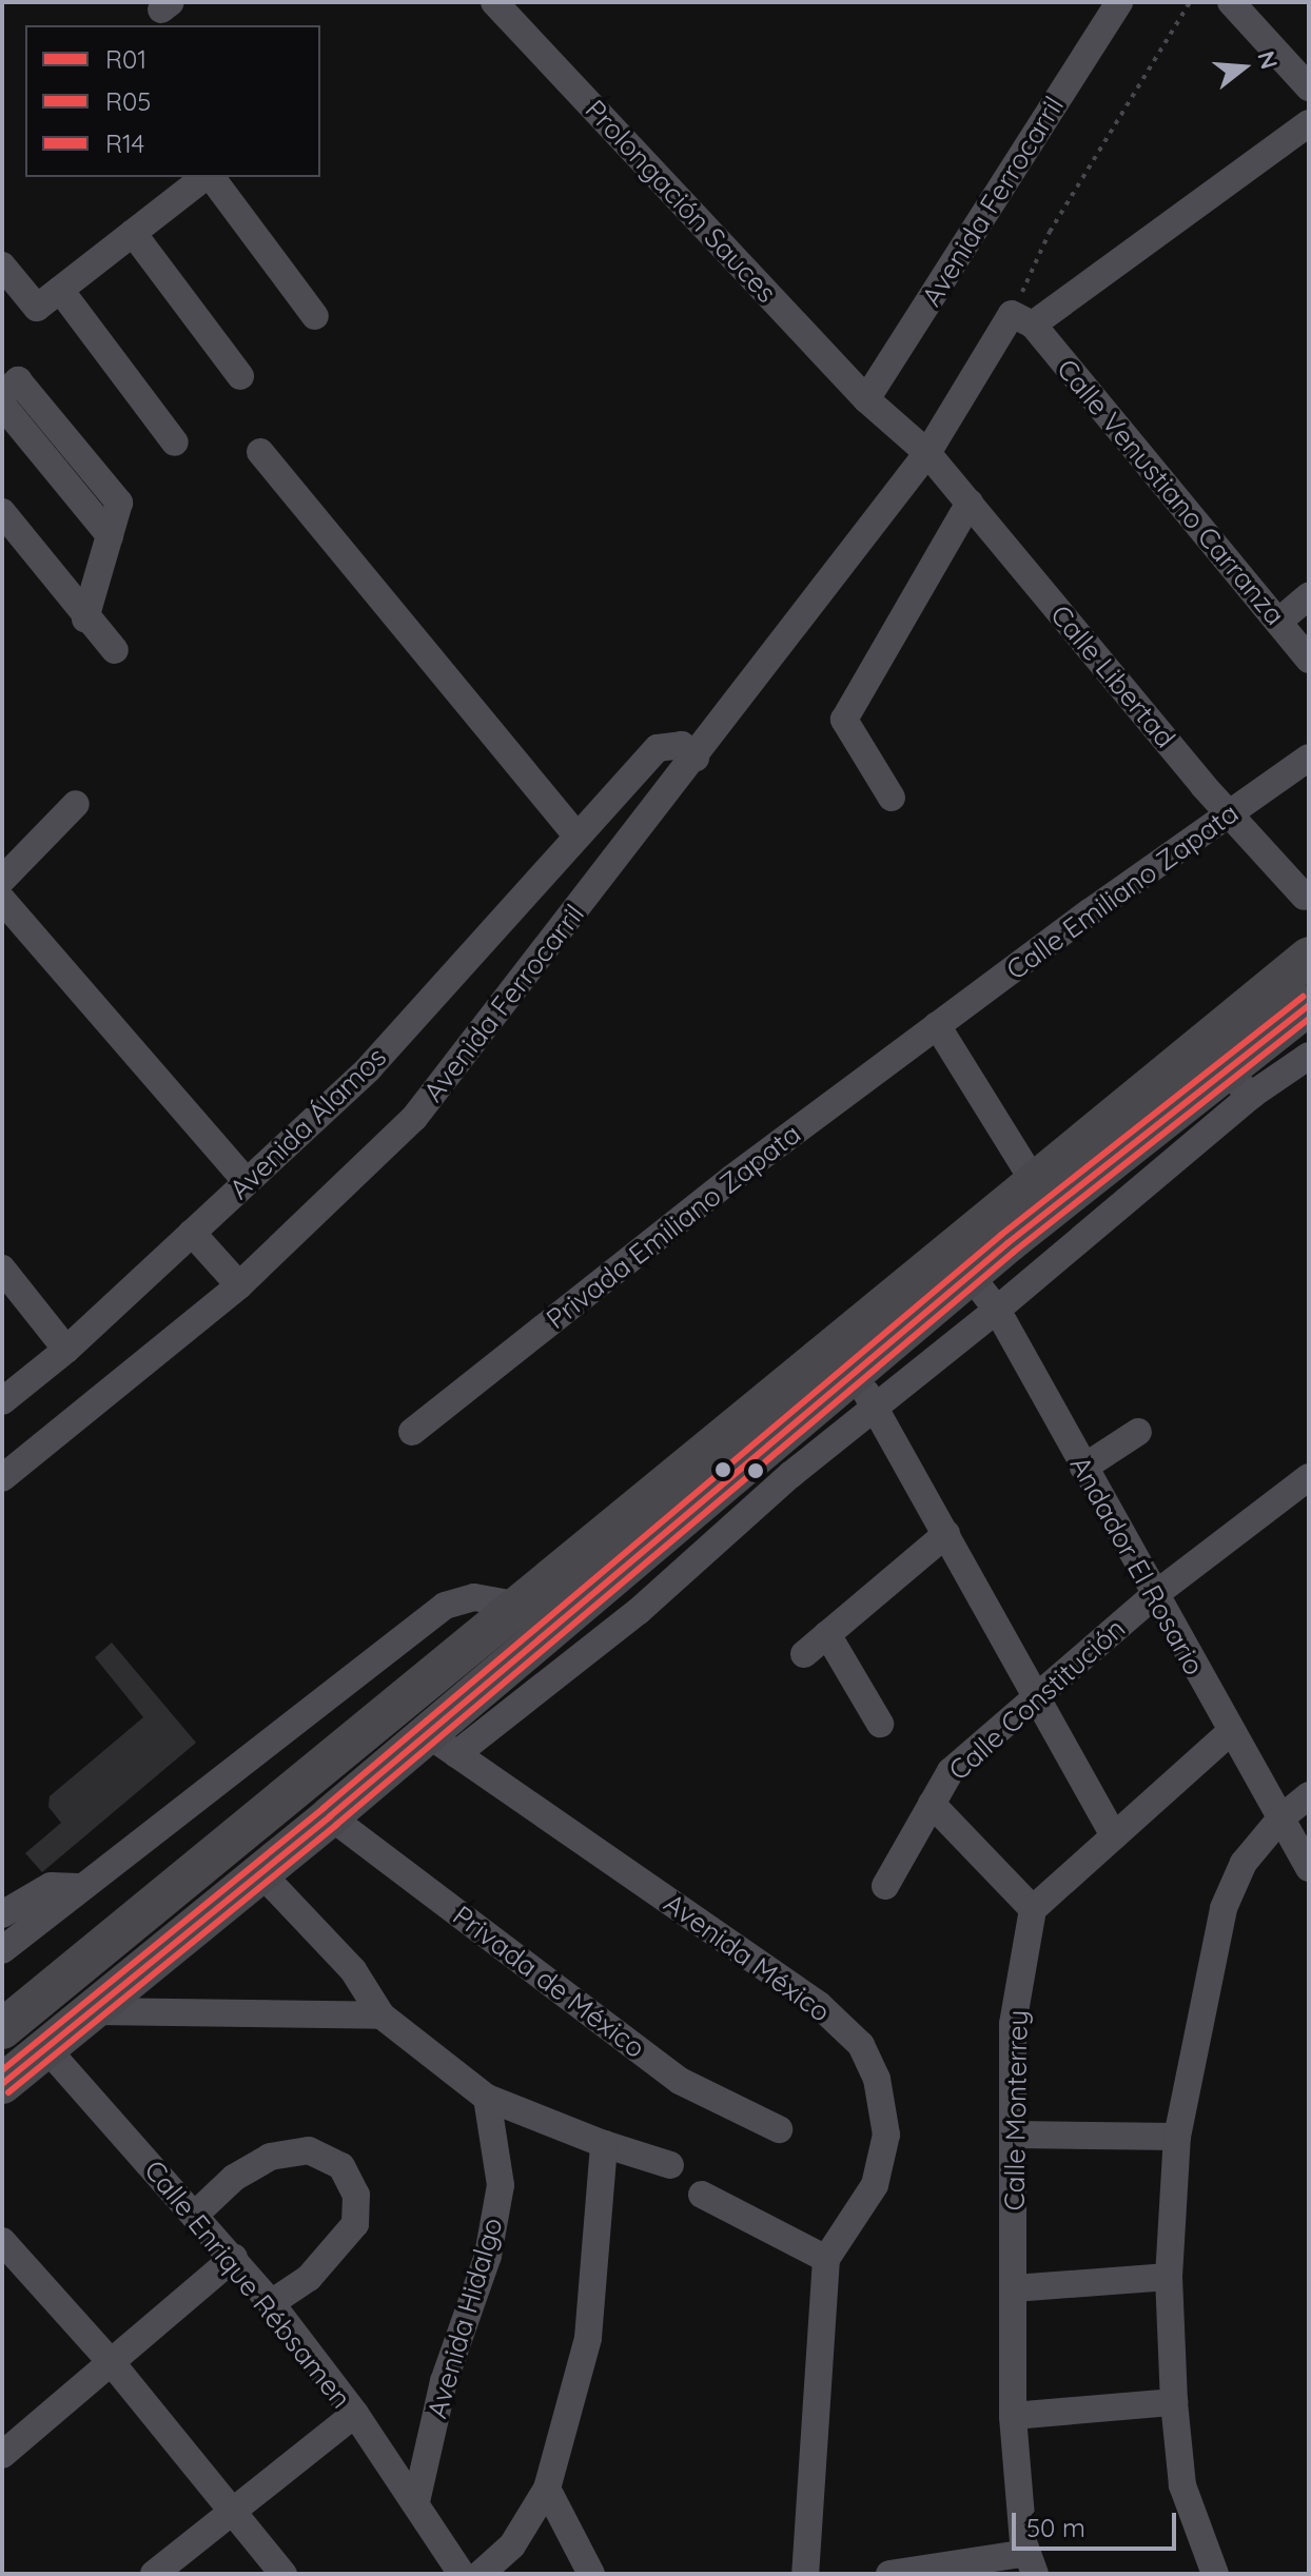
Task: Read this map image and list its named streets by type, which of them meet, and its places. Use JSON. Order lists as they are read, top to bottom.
{
  "streets": {
    "street": [
      "Prolongación Sauces",
      "Avenida Ferrocarril",
      "Calle Venustiano Carranza",
      "Calle Libertad",
      "Calle Emiliano Zapata",
      "Avenida Álamos",
      "Privada Emiliano Zapata",
      "Andador El Rosario",
      "Calle Constitución",
      "Avenida México",
      "Privada de México",
      "Calle Monterrey",
      "Calle Enrique Rébsamen",
      "Avenida Hidalgo"
    ]
  },
  "crossings": [
    ["Prolongación Sauces", "Avenida Ferrocarril"],
    ["Prolongación Sauces", "Calle Libertad"],
    ["Avenida Ferrocarril", "Calle Venustiano Carranza"],
    ["Avenida Ferrocarril", "Calle Libertad"],
    ["Avenida Ferrocarril", "Avenida Álamos"],
    ["Calle Libertad", "Calle Emiliano Zapata"],
    ["Calle Emiliano Zapata", "Privada Emiliano Zapata"],
    ["Andador El Rosario", "Calle Constitución"],
    ["Calle Enrique Rébsamen", "Avenida Hidalgo"]
  ],
  "lines": ["transit line R14", "transit line R01", "transit line R05"],
  "legend": ["R01", "R05", "R14"],
  "scale_bar": "50 m",
  "north": "right"
}
